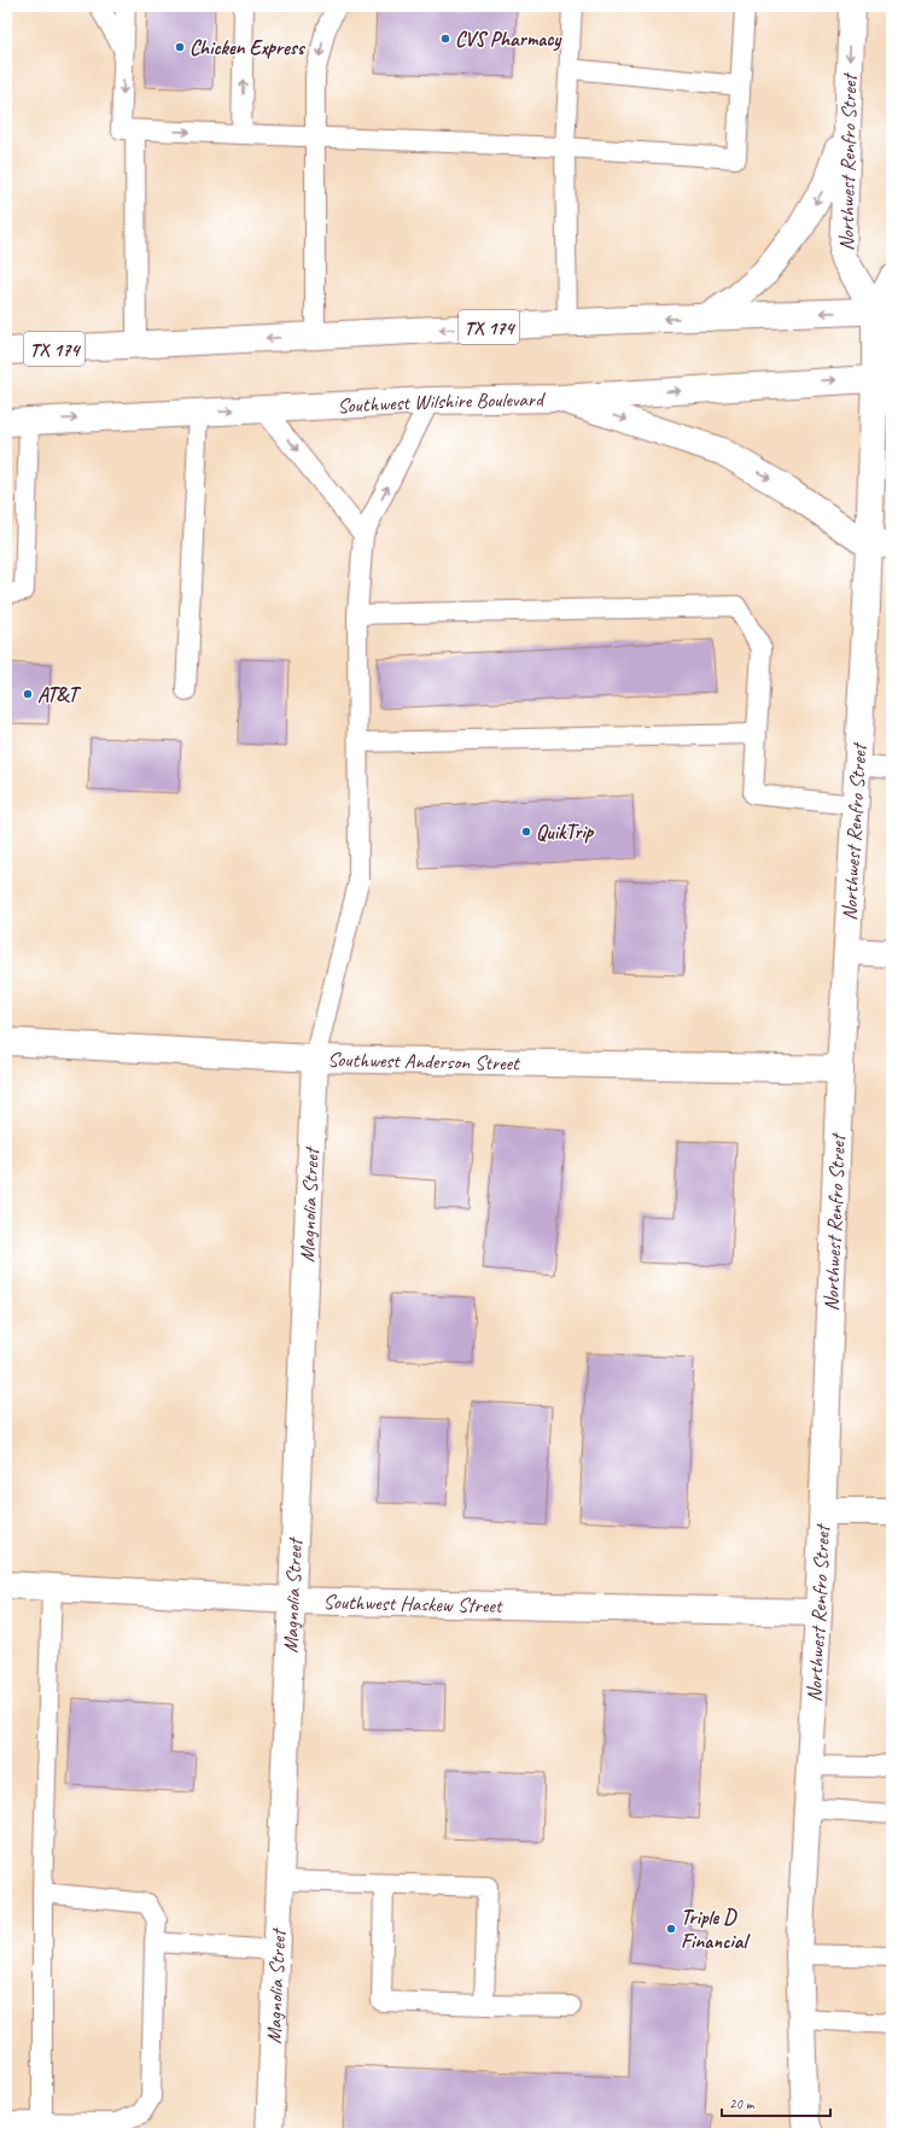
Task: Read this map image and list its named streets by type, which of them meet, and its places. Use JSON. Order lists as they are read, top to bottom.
{
  "streets": {
    "main road": [
      "Northwest Renfro Street",
      "TX 174",
      "Southwest Wilshire Boulevard",
      "Southwest Anderson Street",
      "Magnolia Street",
      "Southwest Haskew Street"
    ]
  },
  "crossings": [
    ["Northwest Renfro Street", "TX 174"],
    ["Northwest Renfro Street", "Southwest Wilshire Boulevard"],
    ["Northwest Renfro Street", "Southwest Anderson Street"],
    ["Northwest Renfro Street", "Southwest Haskew Street"],
    ["Southwest Anderson Street", "Magnolia Street"],
    ["Magnolia Street", "Southwest Haskew Street"]
  ],
  "places": [
    "CVS Pharmacy",
    "Chicken Express",
    "AT&T",
    "QuikTrip",
    "Triple D Financial"
  ],
  "scale_bar": "20 m"
}
